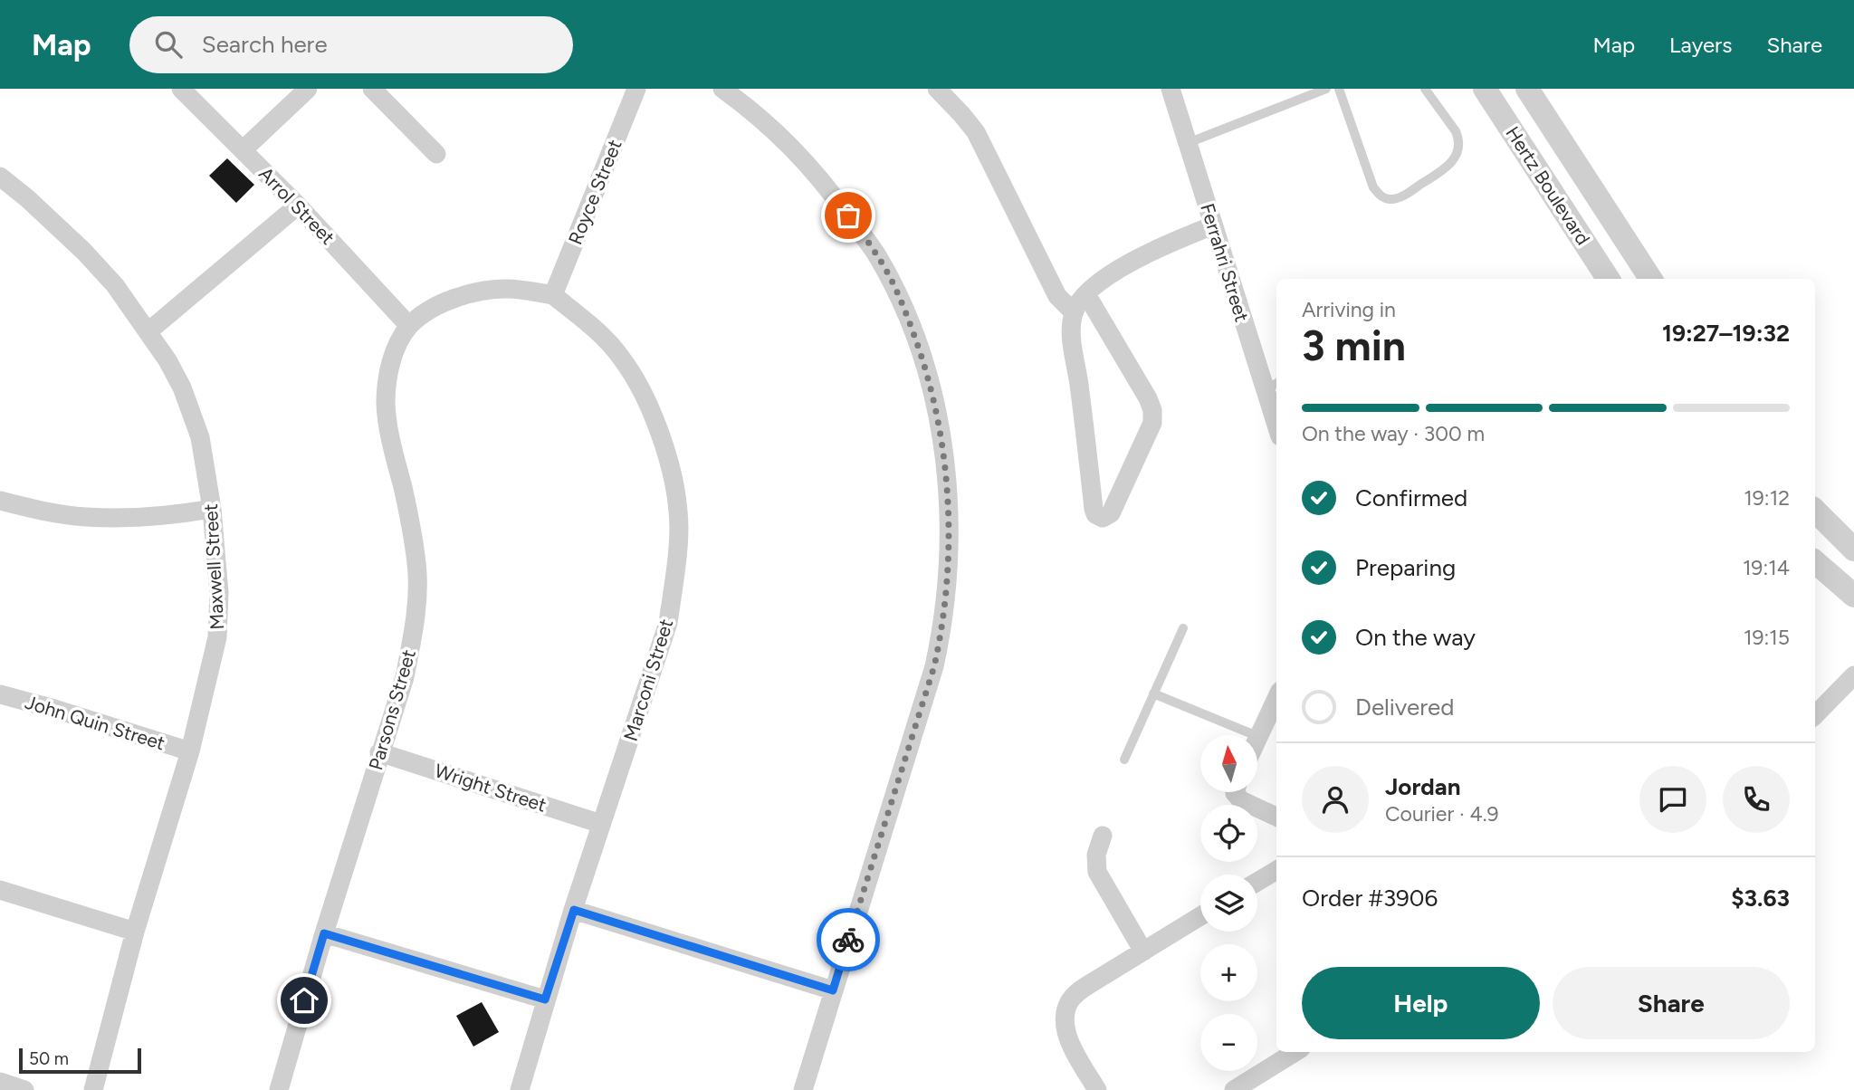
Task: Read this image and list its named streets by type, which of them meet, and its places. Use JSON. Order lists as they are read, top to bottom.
{
  "streets": {
    "street": [
      "Hertz Boulevard",
      "Royce Street",
      "Arrol Street",
      "Ferrahri Street",
      "Maxwell Street",
      "Marconi Street",
      "Parsons Street",
      "John Quin Street",
      "Wright Street"
    ]
  },
  "crossings": [
    ["Royce Street", "Marconi Street"],
    ["Royce Street", "Parsons Street"],
    ["Arrol Street", "Parsons Street"],
    ["Maxwell Street", "John Quin Street"],
    ["Marconi Street", "Parsons Street"],
    ["Marconi Street", "Wright Street"],
    ["Parsons Street", "Wright Street"]
  ],
  "scale_bar": "50 m",
  "north": "top",
  "page": {
    "header": "Map",
    "search": "Search here",
    "nav": ["Map", "Layers", "Share"],
    "heading": ["3 min", "Arriving in", "19:27–19:32"],
    "panel": [
      "Jordan",
      "Courier · 4.9",
      "Order #3906",
      "$3.63"
    ],
    "bar": "On the way · 300 m",
    "list": [
      ["Confirmed", "19:12"],
      ["Preparing", "19:14"],
      ["On the way", "19:15"],
      "Delivered"
    ],
    "map_buttons": ["+", "−"],
    "buttons": ["Help", "Share"],
    "scale": "50 m"
  }
}
